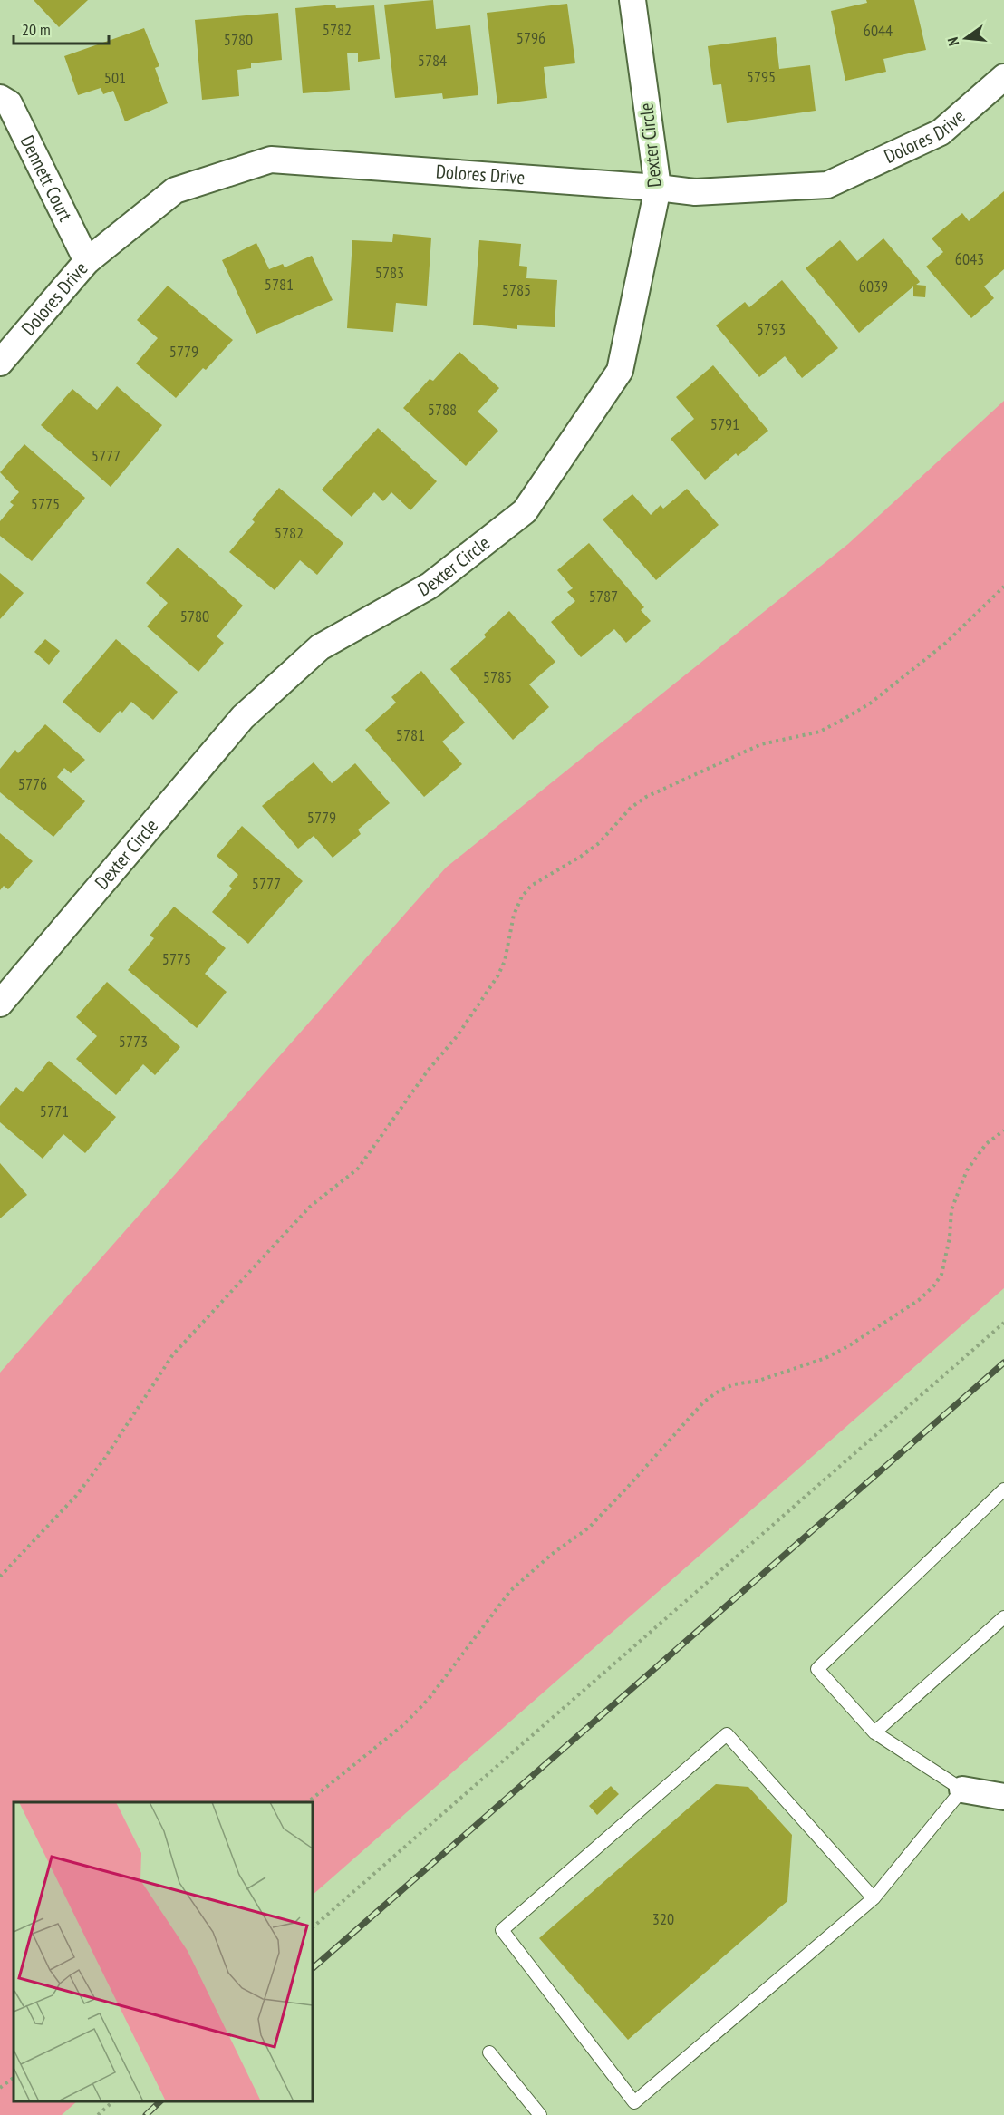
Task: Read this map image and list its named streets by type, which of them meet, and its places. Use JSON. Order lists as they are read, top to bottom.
{
  "streets": {
    "street": ["Dolores Drive", "Dexter Circle", "Dennett Court"]
  },
  "crossings": [
    ["Dolores Drive", "Dexter Circle"],
    ["Dolores Drive", "Dennett Court"]
  ],
  "house_numbers": [
    "5782",
    "6044",
    "5796",
    "5780",
    "5784",
    "5795",
    "501",
    "6043",
    "5783",
    "5781",
    "6039",
    "5785",
    "5793",
    "5779",
    "5788",
    "5791",
    "5777",
    "5775",
    "5782",
    "5787",
    "5780",
    "5785",
    "5781",
    "5776",
    "5779",
    "5777",
    "5775",
    "5773",
    "5771",
    "320"
  ],
  "scale_bar": "20 m",
  "north": "left"
}
